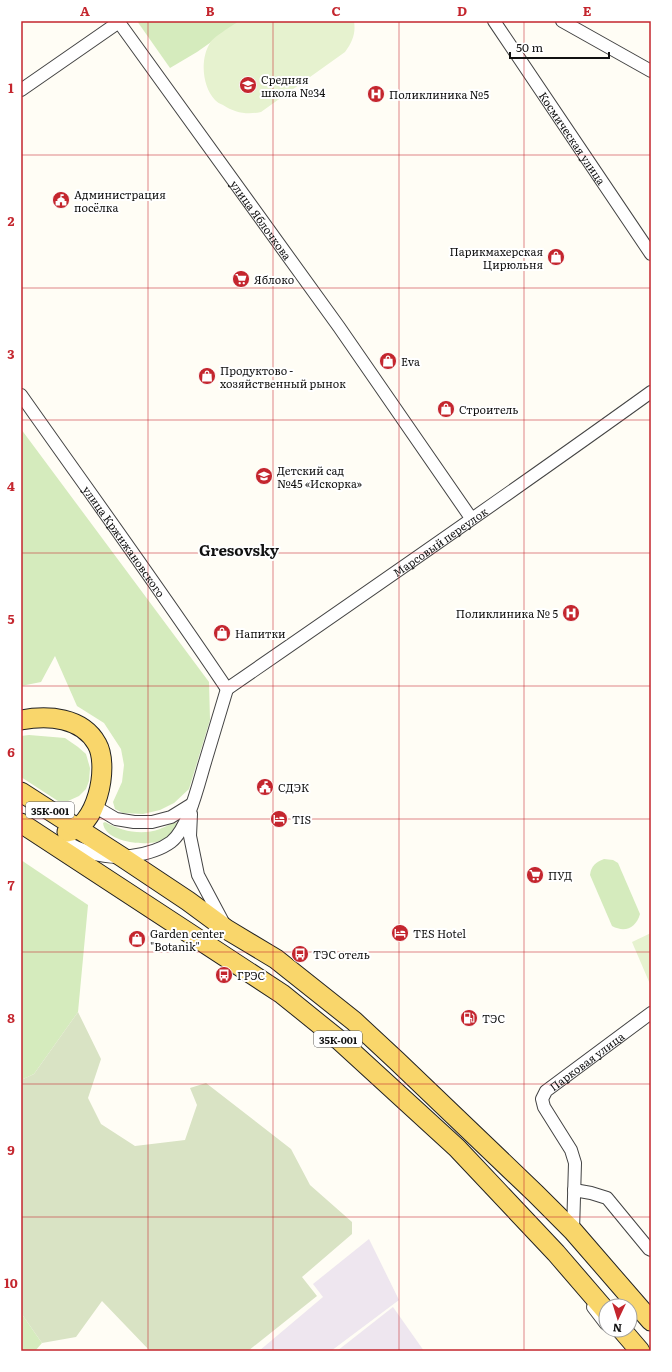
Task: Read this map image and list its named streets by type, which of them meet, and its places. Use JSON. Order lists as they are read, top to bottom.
{
  "streets": {
    "main road": ["35К-001"],
    "street": [
      "Космическая улица",
      "улица Яблочкова",
      "улица Кржижановского",
      "Марсовый переулок",
      "Парковая улица"
    ]
  },
  "crossings": [
    ["улица Яблочкова", "Марсовый переулок"],
    ["улица Кржижановского", "Марсовый переулок"],
    ["35К-001", "Парковая улица"]
  ],
  "districts": ["Gresovsky"],
  "places": {
    "school or university": ["Средняя школа №34", "Детский сад №45 «Искорка»"],
    "hospital": ["Поликлиника №5", "Поликлиника № 5"],
    "public building": ["Администрация посёлка", "СДЭК"],
    "shop": [
      "Парикмахерская Цирюльня",
      "Eva",
      "Продуктово - хозяйственный рынок",
      "Строитель",
      "Напитки",
      "Garden center \"Botanik\""
    ],
    "supermarket": ["Яблоко", "ПУД"],
    "hotel": ["TIS", "TES Hotel"],
    "bus stop": ["ТЭС отель", "ГРЭС"],
    "fuel station": ["ТЭС"]
  },
  "scale_bar": "50 m",
  "north": "bottom",
  "grid": {
    "columns": [
      "A",
      "B",
      "C",
      "D",
      "E"
    ],
    "rows": [
      "1",
      "2",
      "3",
      "4",
      "5",
      "6",
      "7",
      "8",
      "9",
      "10"
    ]
  }
}
